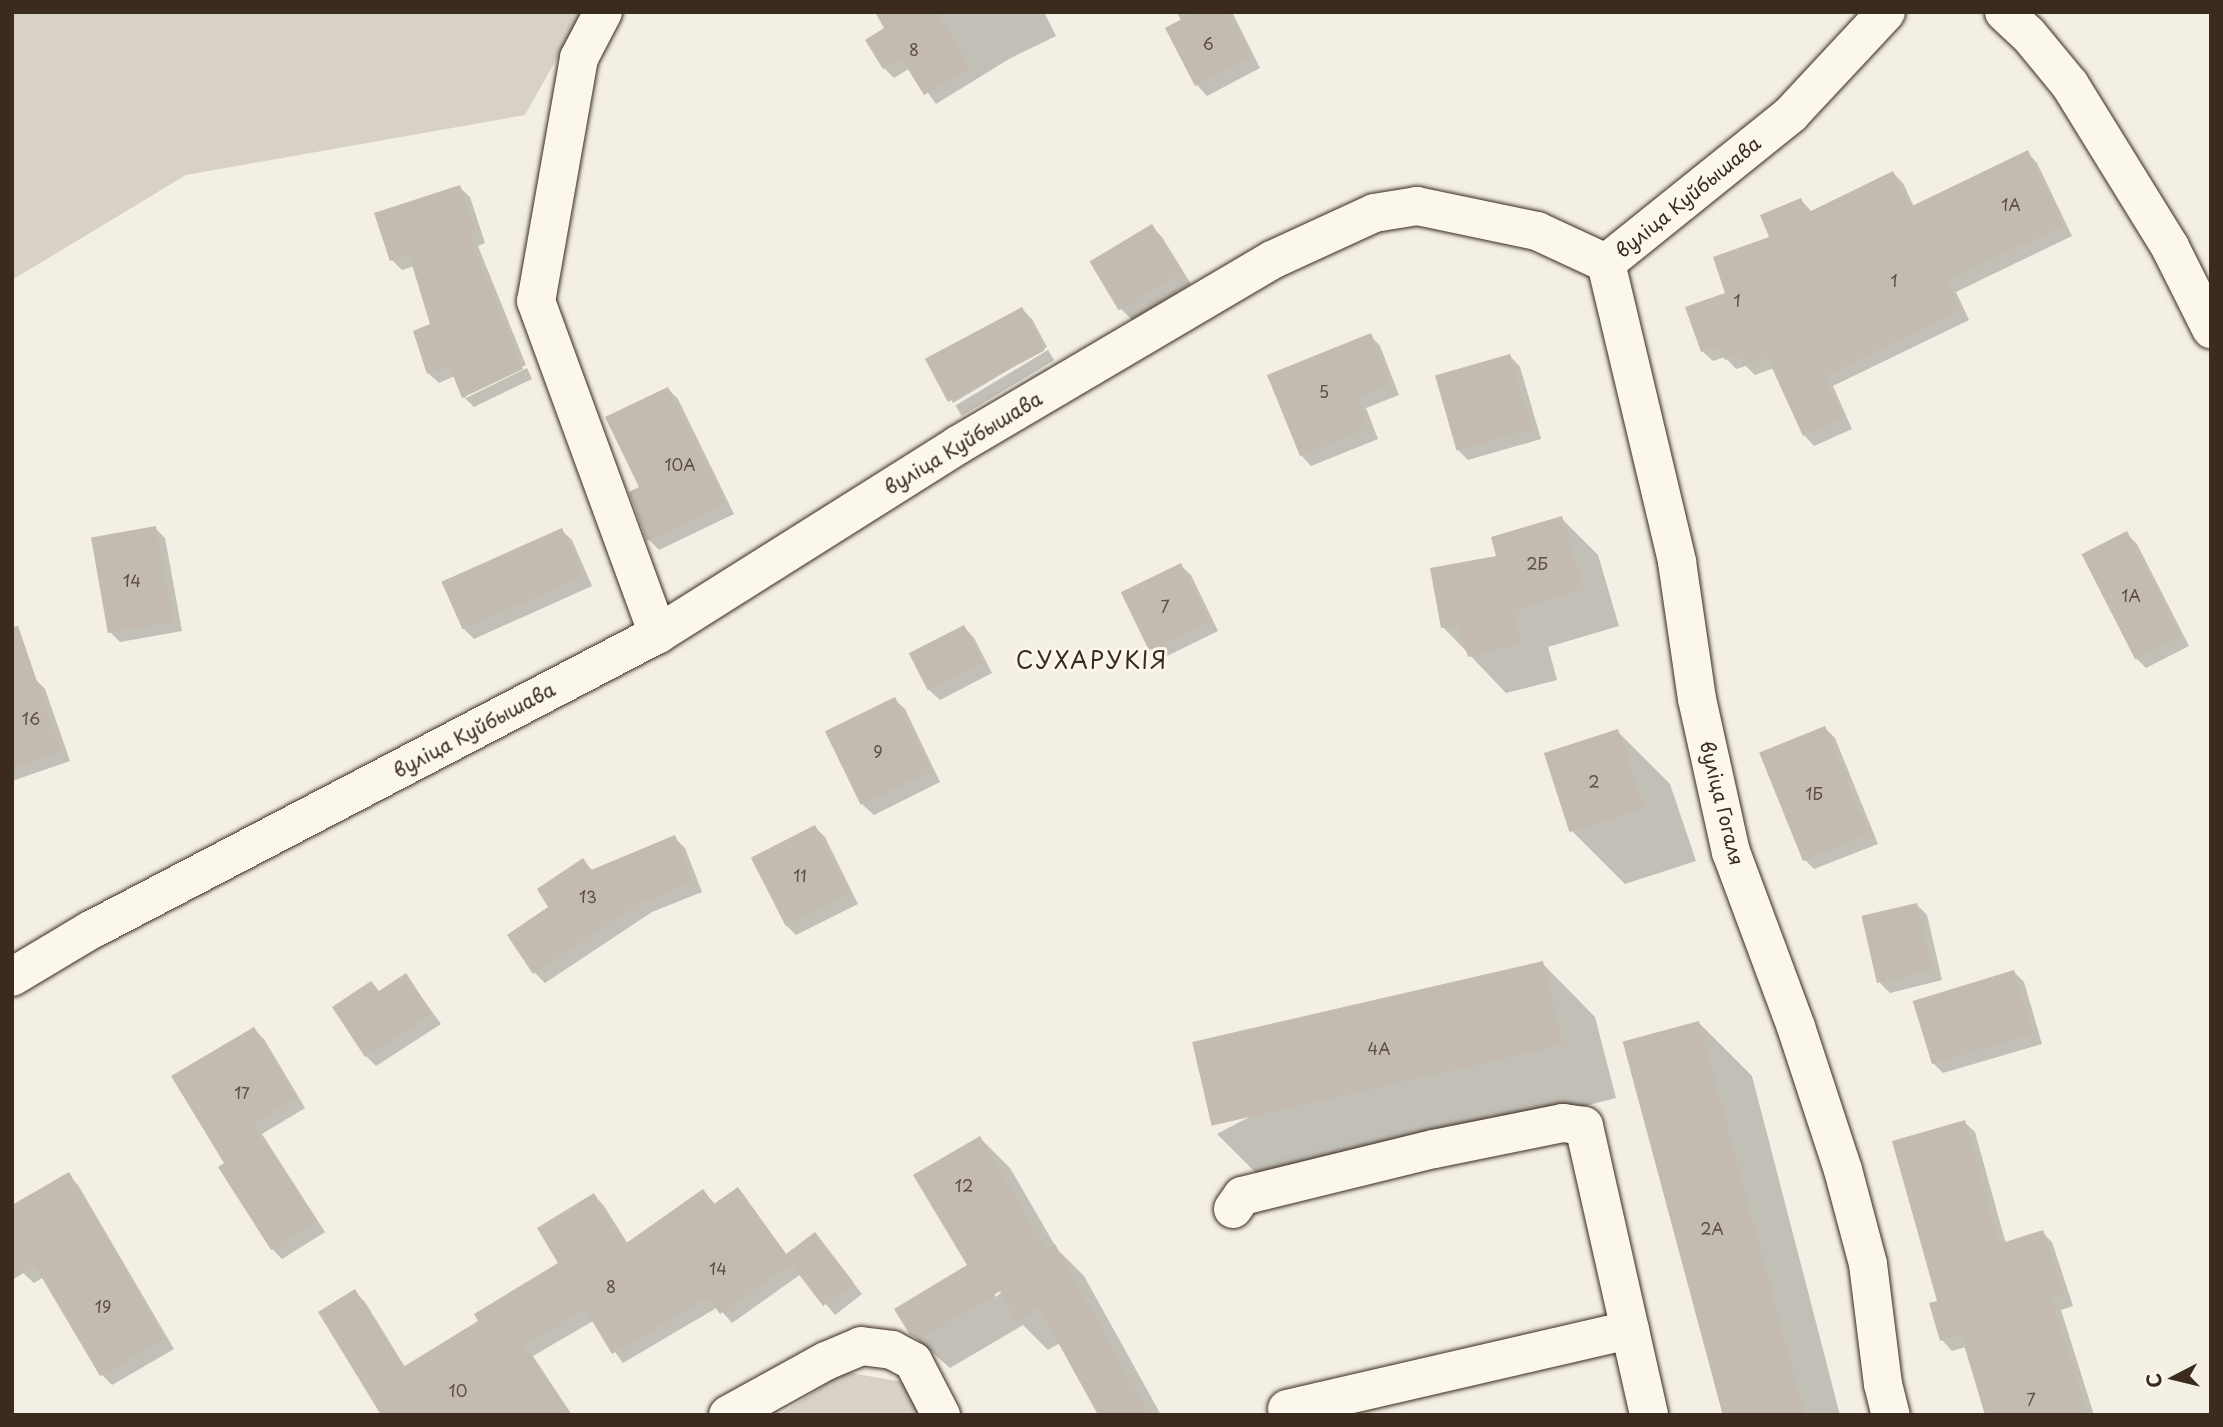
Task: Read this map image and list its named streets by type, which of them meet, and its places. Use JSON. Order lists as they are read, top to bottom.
{
  "streets": {
    "street": ["вуліца Куйбышава", "вуліца Гогаля"]
  },
  "crossings": [
    ["вуліца Куйбышава", "вуліца Гогаля"]
  ],
  "districts": ["СУХАРУКІЯ"],
  "house_numbers": [
    "6",
    "8",
    "1А",
    "1",
    "1",
    "5",
    "10А",
    "2Б",
    "14",
    "1А",
    "7",
    "16",
    "9",
    "2",
    "1Б",
    "11",
    "13",
    "4А",
    "17",
    "12",
    "2А",
    "14",
    "8",
    "19",
    "10",
    "7"
  ],
  "north": "left"
}
